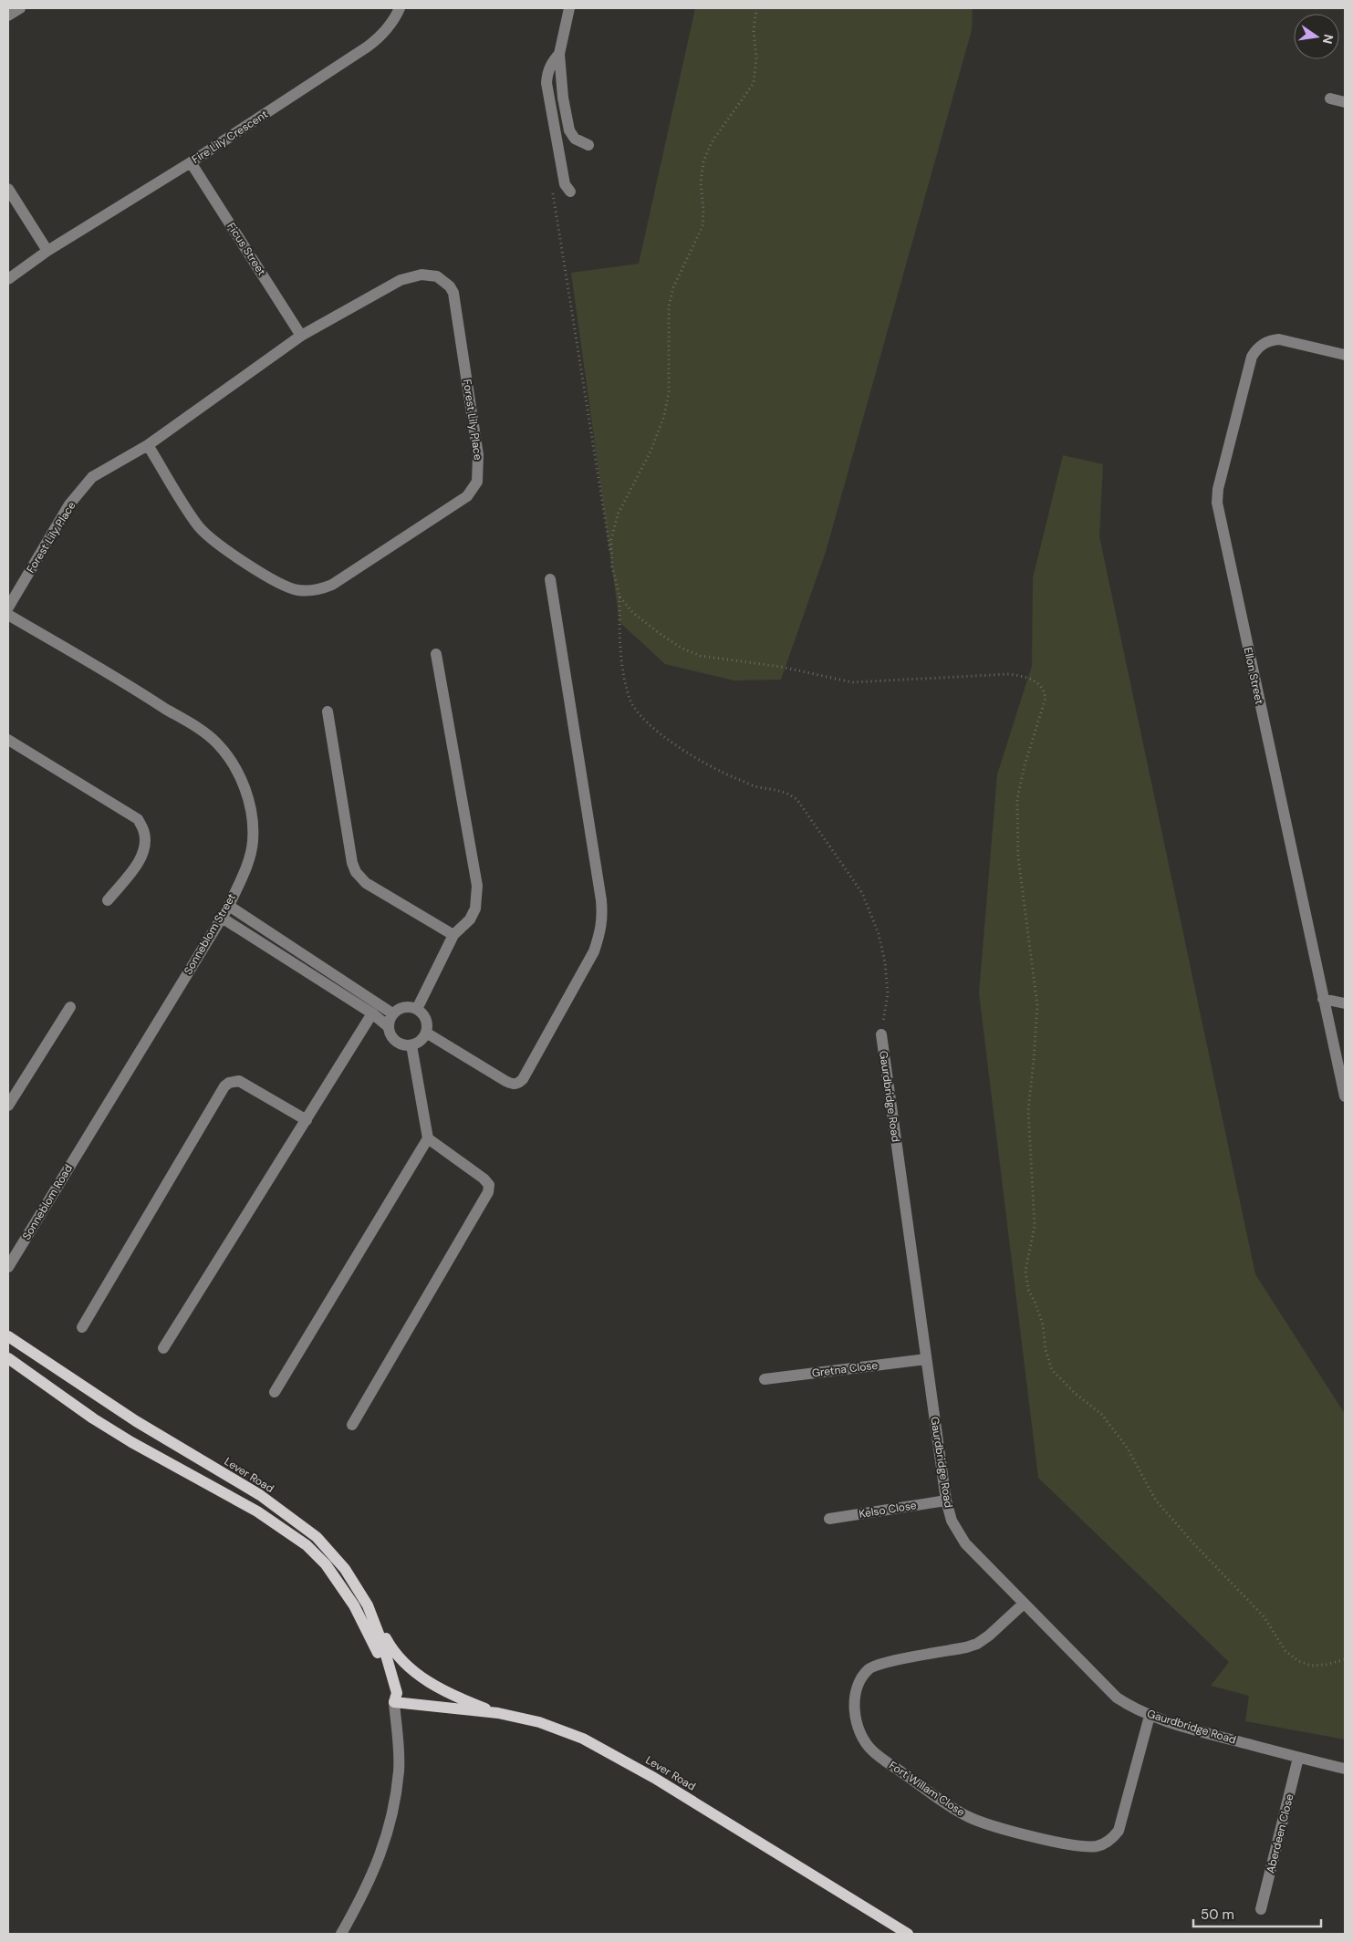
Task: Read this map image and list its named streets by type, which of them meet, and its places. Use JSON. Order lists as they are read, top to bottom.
{
  "streets": {
    "main road": ["Lever Road"],
    "street": [
      "Fire Lily Crescent",
      "Ficus Street",
      "Forest Lily Place",
      "Ellon Street",
      "Sonneblom Street",
      "Gaurdbridge Road",
      "Sonneblom Road",
      "Gretna Close",
      "Kelso Close",
      "Fort Willam Close",
      "Aberdeen Close"
    ]
  },
  "crossings": [
    ["Fire Lily Crescent", "Ficus Street"],
    ["Ficus Street", "Forest Lily Place"],
    ["Sonneblom Street", "Sonneblom Road"],
    ["Gaurdbridge Road", "Gretna Close"],
    ["Gaurdbridge Road", "Kelso Close"],
    ["Gaurdbridge Road", "Fort Willam Close"],
    ["Gaurdbridge Road", "Aberdeen Close"]
  ],
  "scale_bar": "50 m",
  "north": "right"
}
